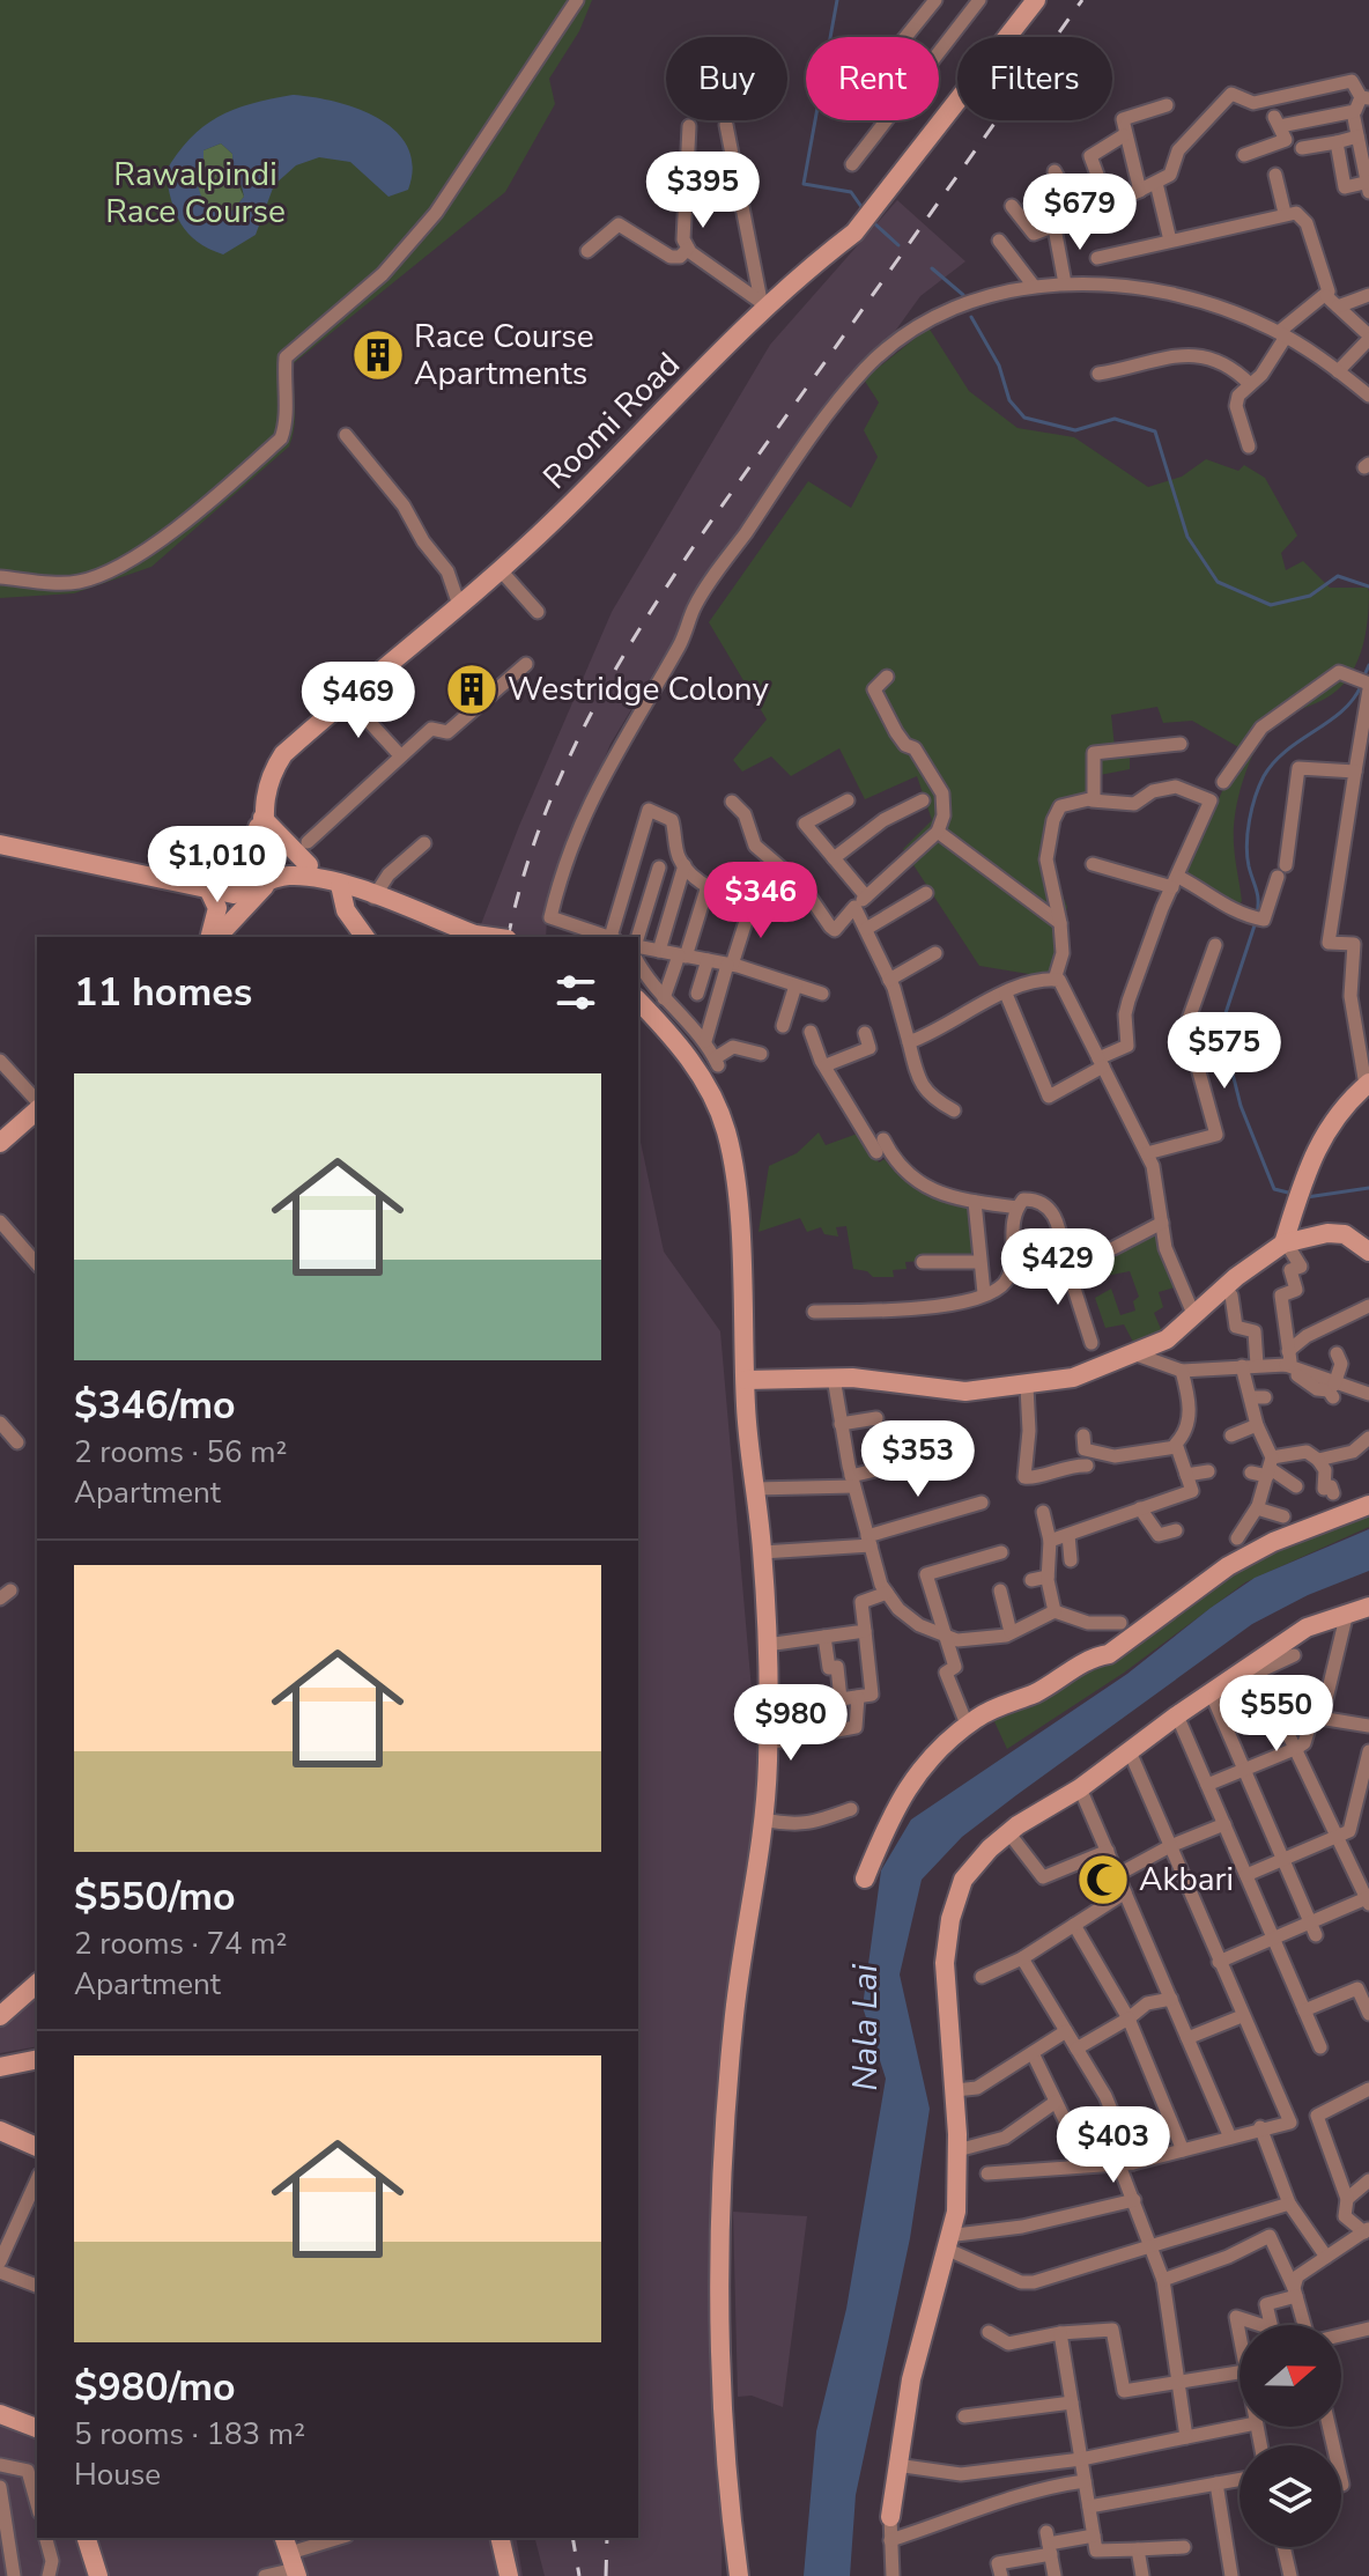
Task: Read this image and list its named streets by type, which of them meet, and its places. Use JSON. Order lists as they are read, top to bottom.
{
  "streets": {
    "street": ["Roomi Road"]
  },
  "water": ["Nala Lai"],
  "parks": ["Rawalpindi Race Course"],
  "places": {
    "building": ["Race Course Apartments", "Westridge Colony"],
    "mosque": ["Akbari"]
  },
  "north": "right",
  "page": {
    "chip": ["Buy", "Rent", "Filters"],
    "price": [
      "$395",
      "$679",
      "$469",
      "$1,010",
      "$346",
      "$575",
      "$429",
      "$353",
      "$550",
      "$980",
      "$403"
    ],
    "heading": "11 homes",
    "list": [
      {
        "name": "$346/mo",
        "note": "2 rooms · 56 m² · Apartment"
      },
      {
        "name": "$550/mo",
        "note": "2 rooms · 74 m² · Apartment"
      },
      {
        "name": "$980/mo",
        "note": "5 rooms · 183 m² · House"
      }
    ]
  }
}
